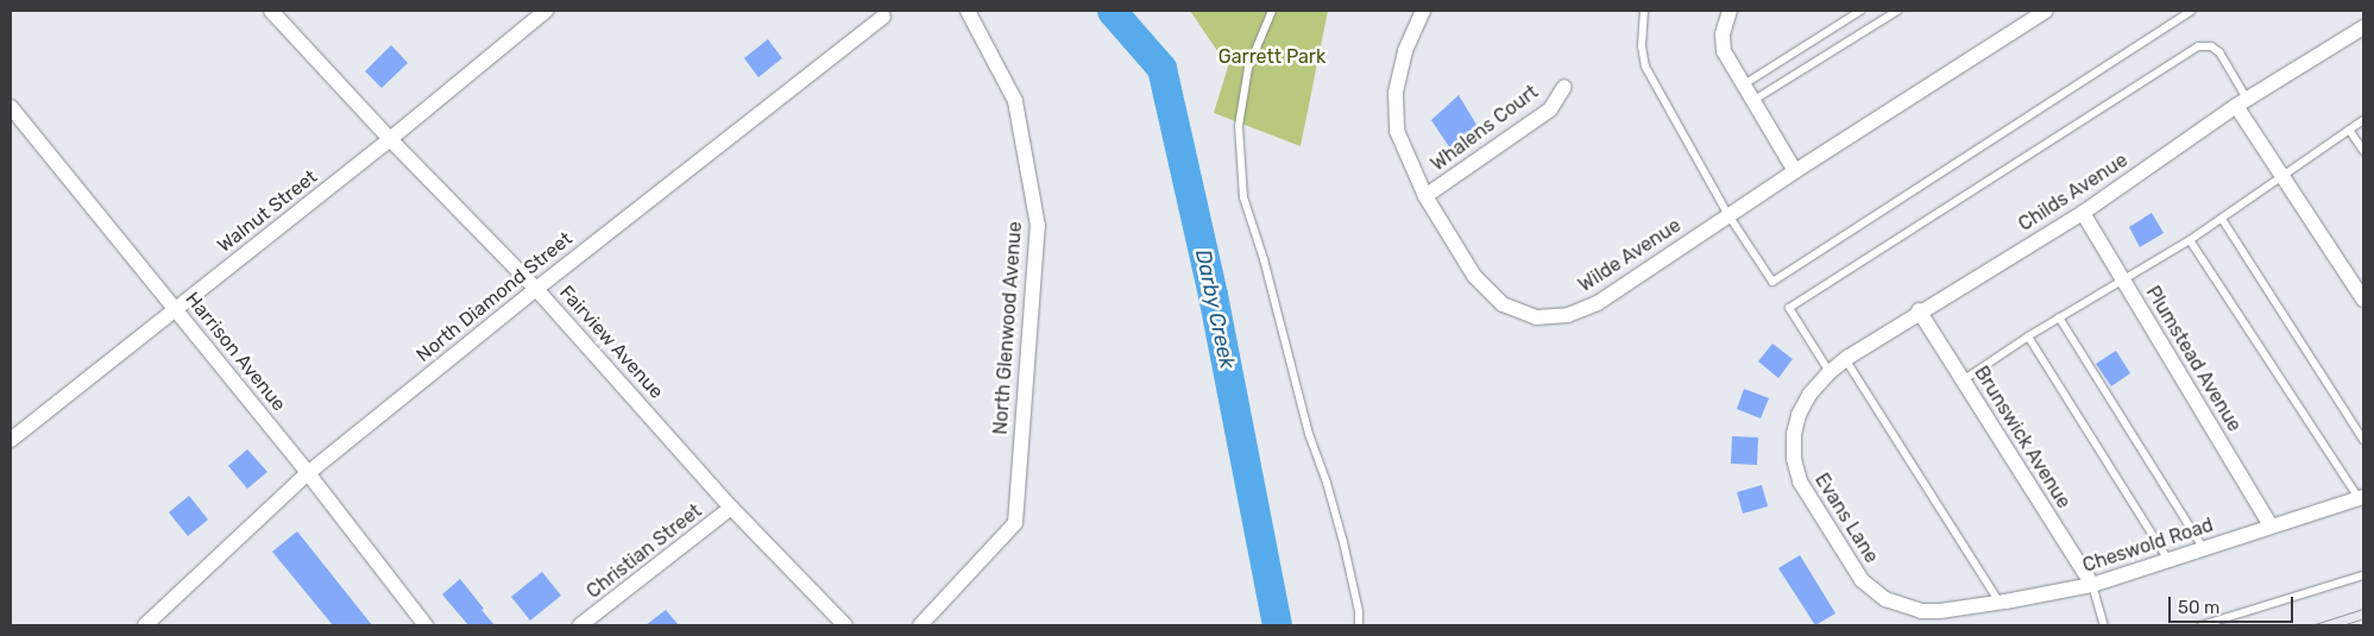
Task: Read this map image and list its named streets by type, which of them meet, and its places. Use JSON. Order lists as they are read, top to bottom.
{
  "streets": {
    "street": [
      "Whalens Court",
      "Childs Avenue",
      "Walnut Street",
      "Wilde Avenue",
      "North Diamond Street",
      "North Glenwood Avenue",
      "Fairview Avenue",
      "Harrison Avenue",
      "Plumstead Avenue",
      "Brunswick Avenue",
      "Evans Lane",
      "Cheswold Road",
      "Christian Street"
    ]
  },
  "crossings": [
    ["Whalens Court", "Wilde Avenue"],
    ["Childs Avenue", "Plumstead Avenue"],
    ["Childs Avenue", "Brunswick Avenue"],
    ["Childs Avenue", "Evans Lane"],
    ["Walnut Street", "Fairview Avenue"],
    ["Walnut Street", "Harrison Avenue"],
    ["North Diamond Street", "Fairview Avenue"],
    ["North Diamond Street", "Harrison Avenue"],
    ["Fairview Avenue", "Christian Street"],
    ["Plumstead Avenue", "Cheswold Road"],
    ["Brunswick Avenue", "Cheswold Road"],
    ["Evans Lane", "Cheswold Road"]
  ],
  "water": ["Darby Creek"],
  "parks": ["Garrett Park"],
  "scale_bar": "50 m"
}
